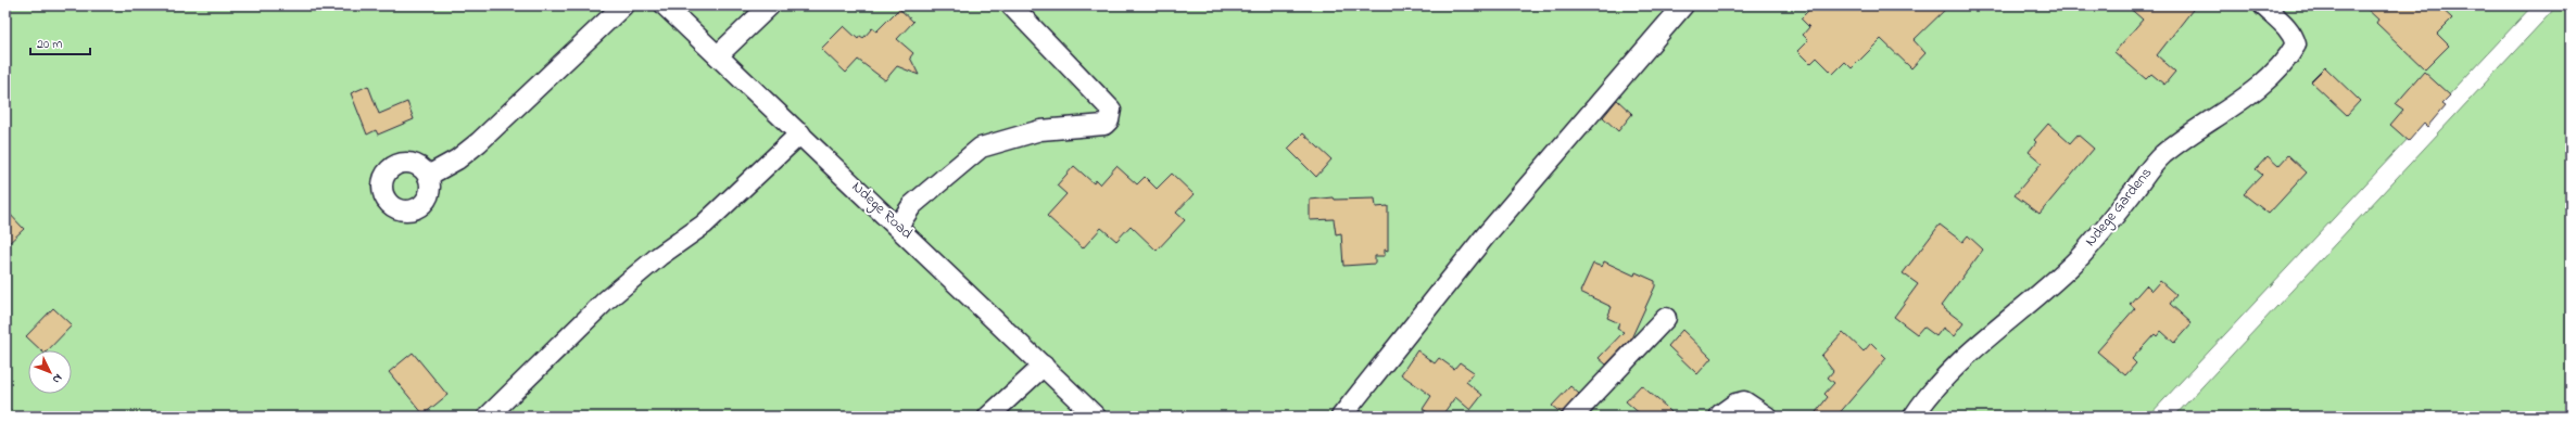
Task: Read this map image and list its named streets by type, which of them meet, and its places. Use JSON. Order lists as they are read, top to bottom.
{
  "streets": {
    "street": ["Ndege Gardens", "Ndege Road"]
  },
  "scale_bar": "20 m",
  "north": "bottom right"
}
